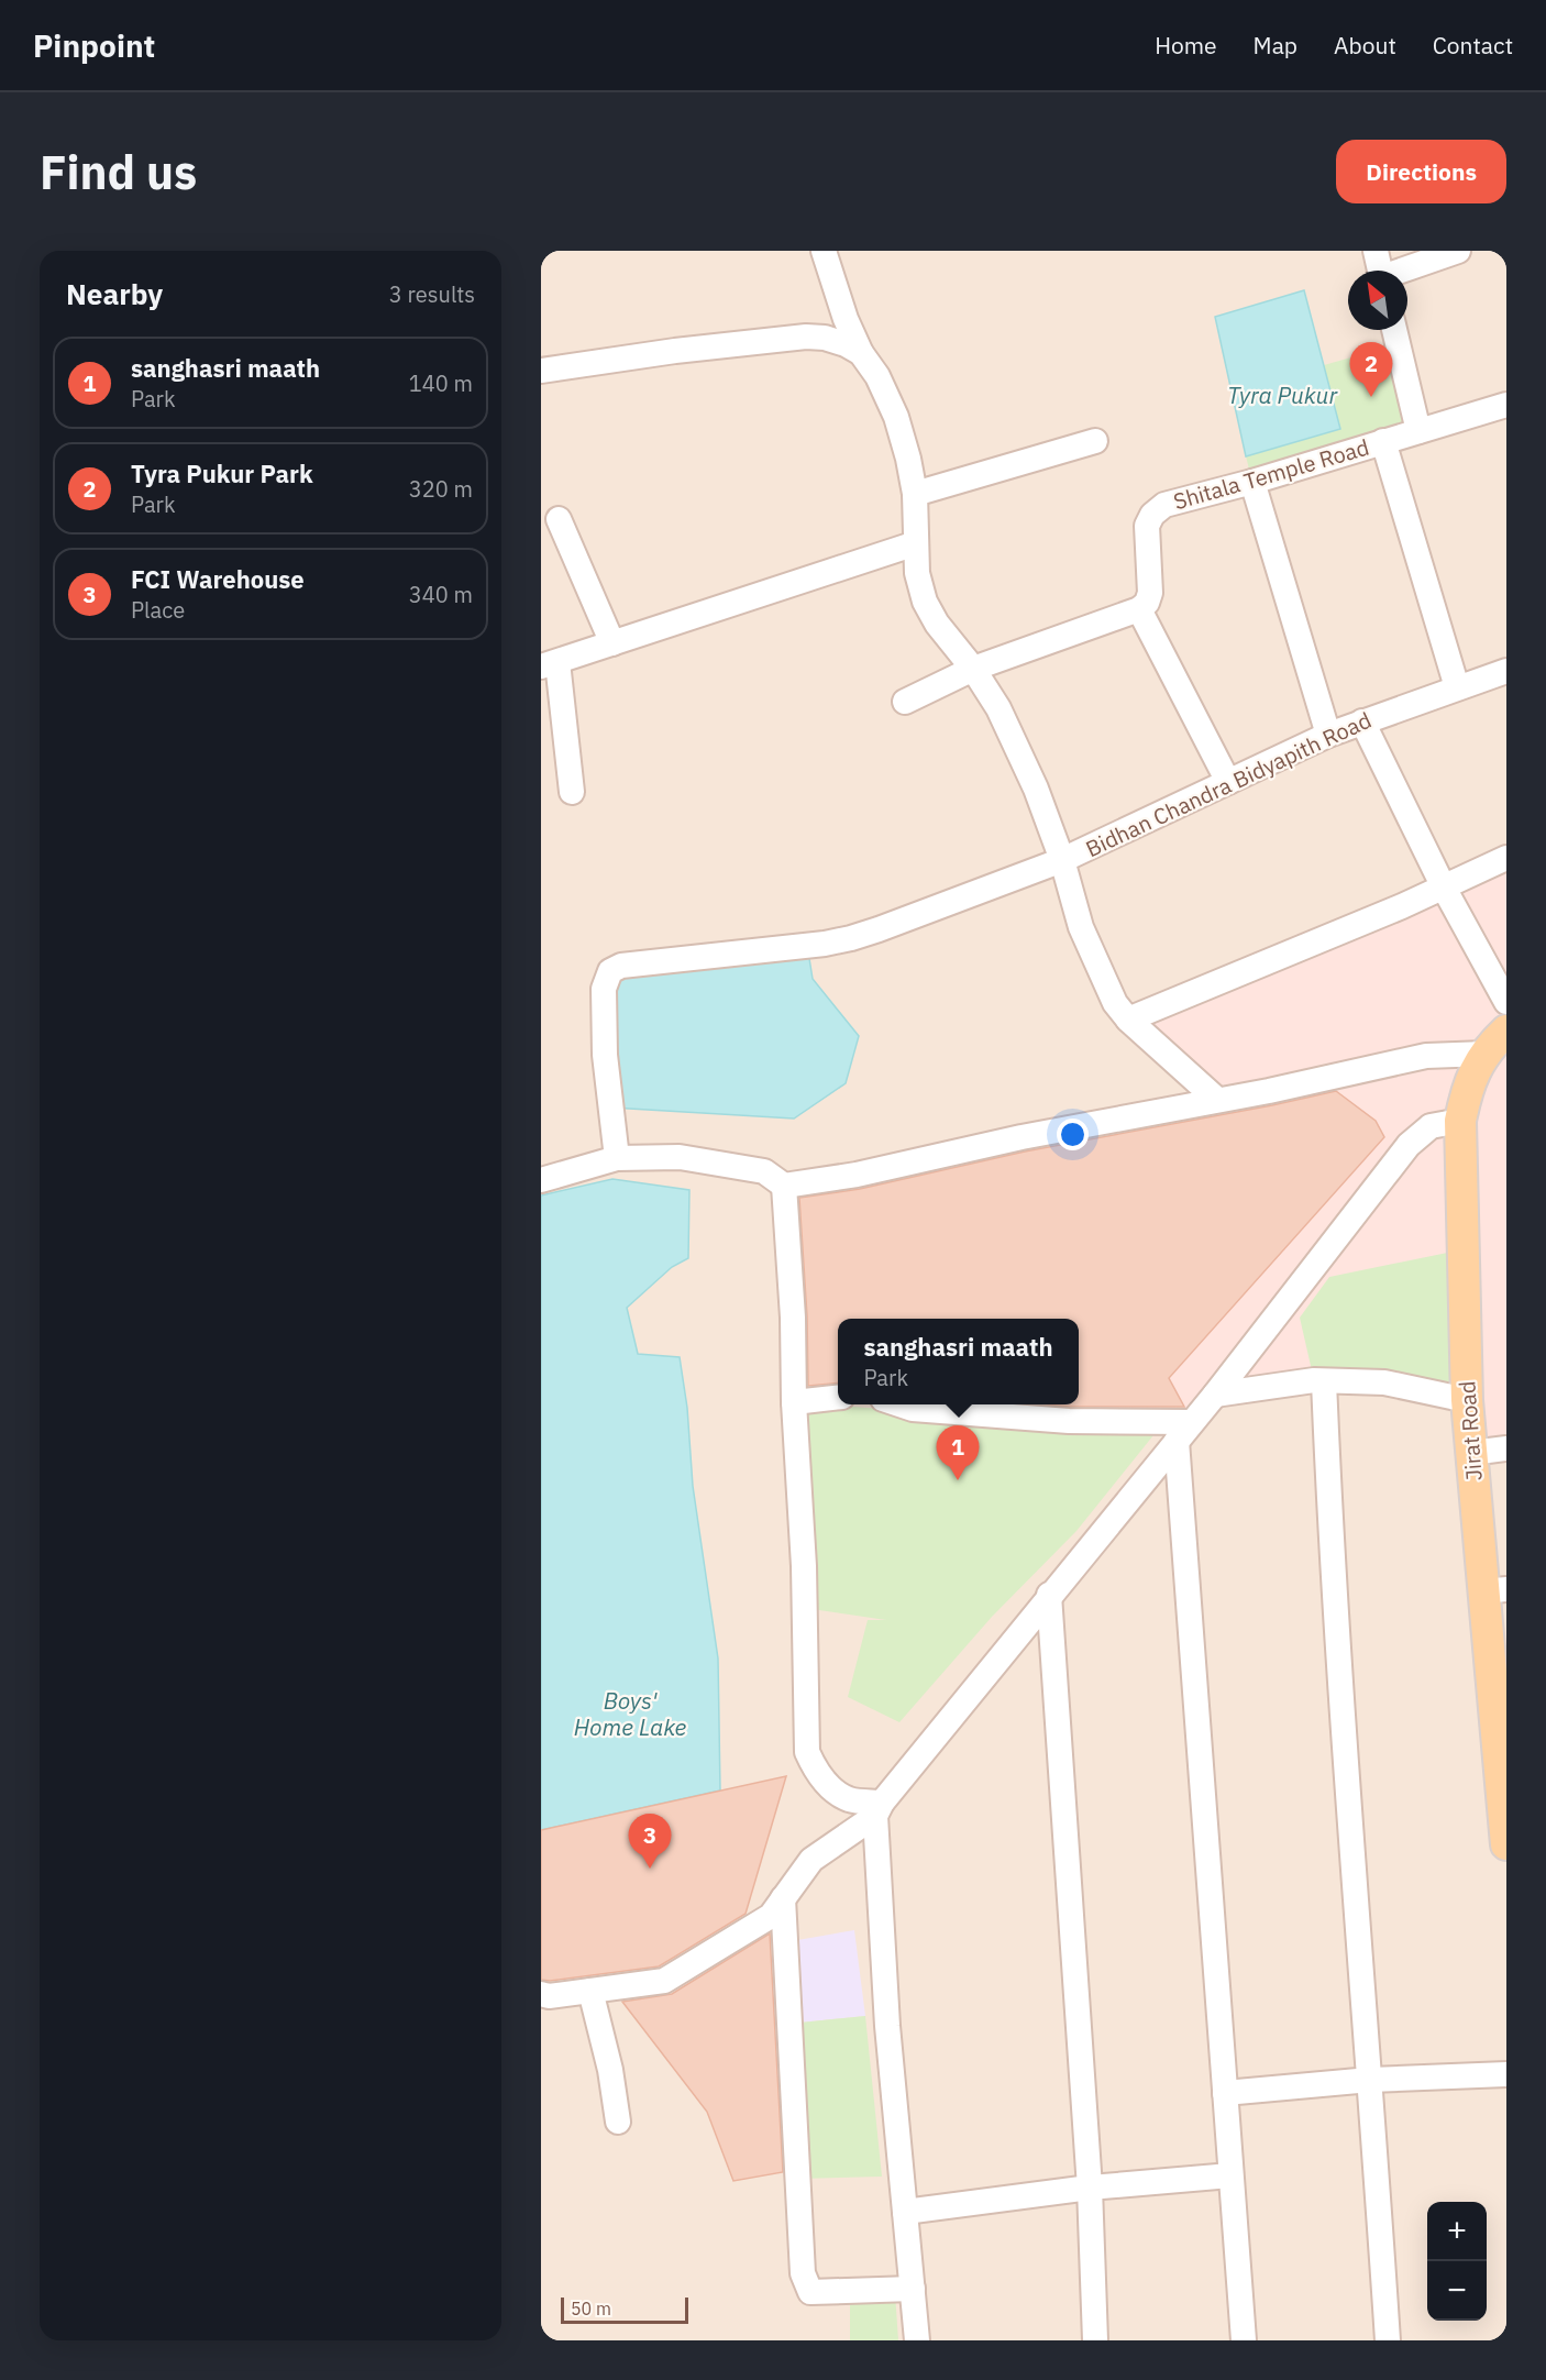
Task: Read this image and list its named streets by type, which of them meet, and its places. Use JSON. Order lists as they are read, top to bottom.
{
  "streets": {
    "main road": ["Jirat Road"],
    "street": ["Shitala Temple Road", "Bidhan Chandra Bidyapith Road"]
  },
  "water": ["Tyra Pukur", "Boys' Home Lake"],
  "scale_bar": "50 m",
  "north": "top left",
  "page": {
    "header": "Pinpoint",
    "nav": [
      "Home",
      "Map",
      "About",
      "Contact"
    ],
    "buttons": "Directions",
    "title": "Find us",
    "heading": ["Nearby", "3 results"],
    "list": [
      {
        "mark": "1",
        "name": "sanghasri maath",
        "note": "Park",
        "value": "140 m"
      },
      {
        "mark": "2",
        "name": "Tyra Pukur Park",
        "note": "Park",
        "value": "320 m"
      },
      {
        "mark": "3",
        "name": "FCI Warehouse",
        "note": "Place",
        "value": "340 m"
      }
    ],
    "pins": ["2", "1", "3"],
    "popup": ["sanghasri maath", "Park"],
    "map_buttons": ["+", "−"],
    "scale": "50 m"
  }
}
